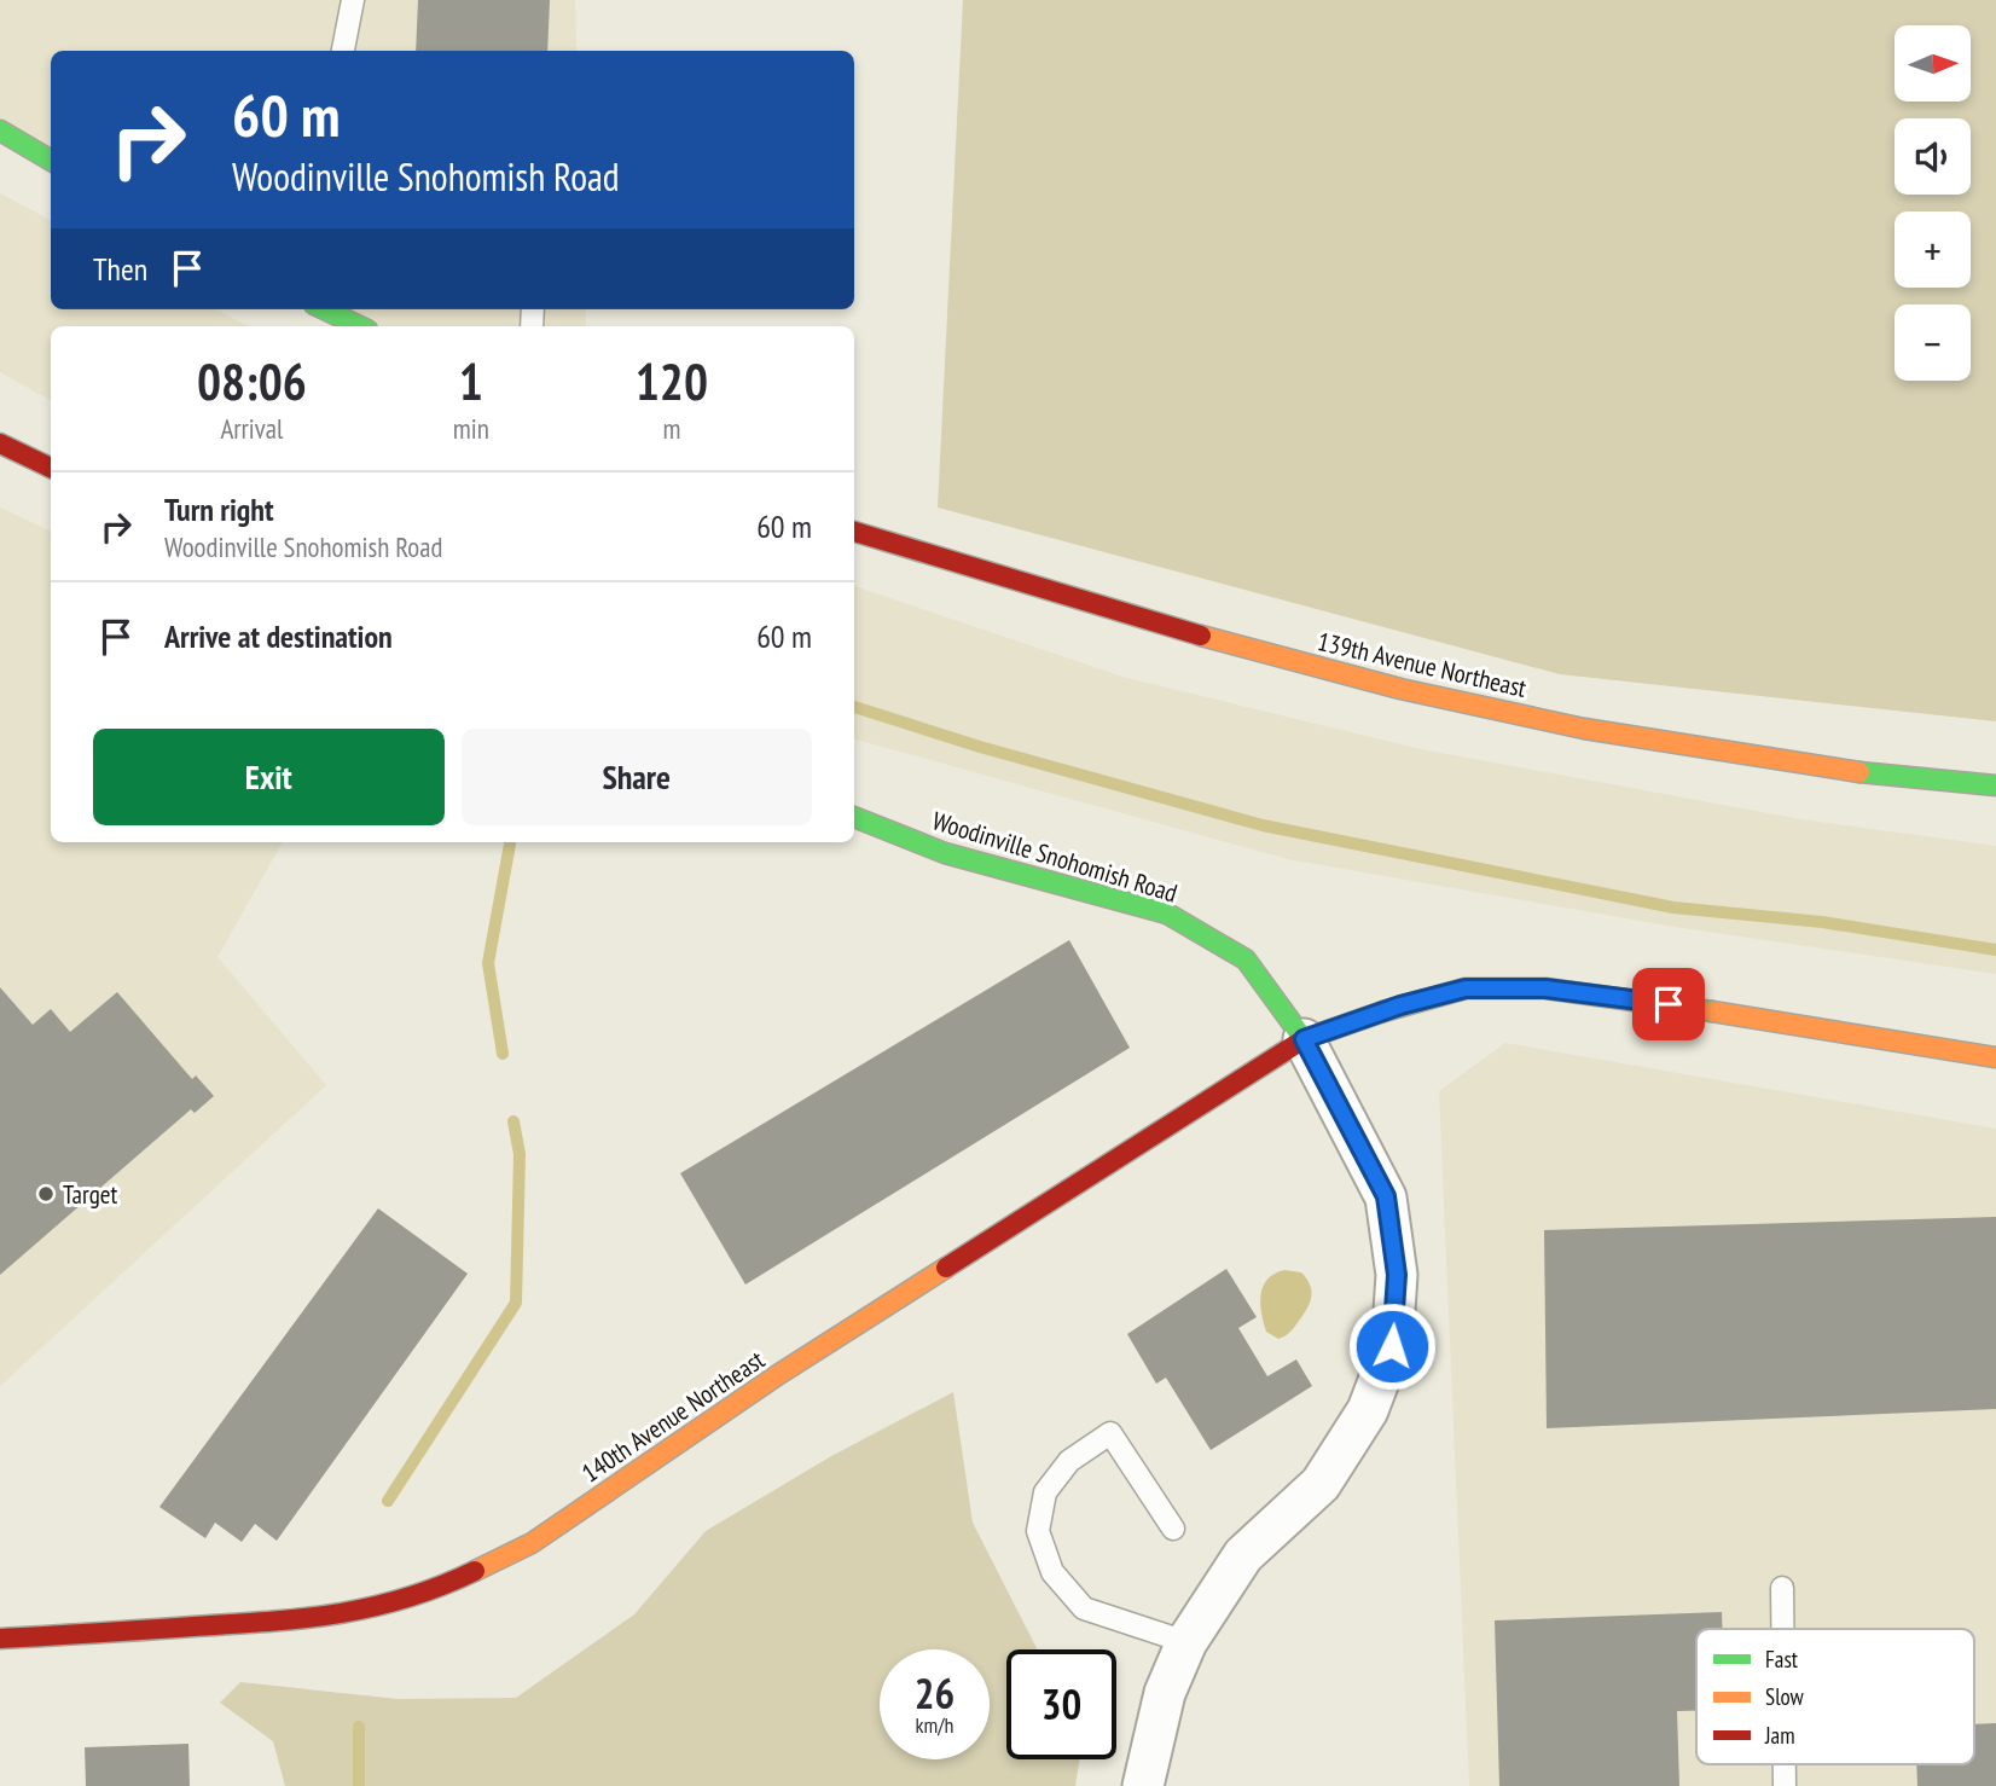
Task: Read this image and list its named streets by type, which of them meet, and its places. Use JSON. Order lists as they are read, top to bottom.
{
  "streets": {
    "main road": ["139th Avenue Northeast", "Woodinville Snohomish Road", "140th Avenue Northeast"]
  },
  "crossings": [
    ["Woodinville Snohomish Road", "140th Avenue Northeast"]
  ],
  "places": ["Target"],
  "legend": ["Fast", "Slow", "Jam"],
  "north": "right",
  "page": {
    "map_buttons": ["+", "−"],
    "turn": ["60 m", "Woodinville Snohomish Road"],
    "then": "Then",
    "eta": [
      "08:06",
      "Arrival",
      "1",
      "min",
      "120",
      "m"
    ],
    "list": [
      {
        "name": "Turn right",
        "note": "Woodinville Snohomish Road",
        "value": "60 m"
      },
      {
        "name": "Arrive at destination",
        "value": "60 m"
      }
    ],
    "buttons": ["Exit", "Share"],
    "speed": "26 km/h",
    "limit": "30"
  }
}
